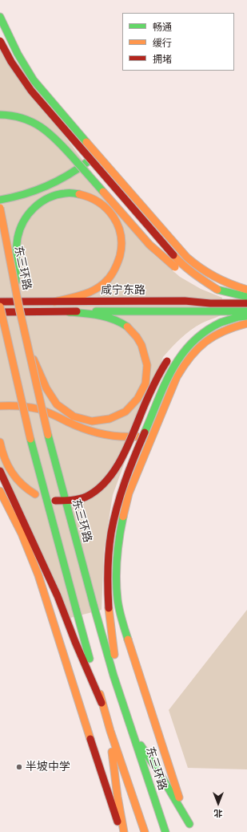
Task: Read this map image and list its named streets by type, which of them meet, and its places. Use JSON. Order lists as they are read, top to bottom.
{
  "streets": {
    "main road": ["东三环路", "咸宁东路"]
  },
  "places": ["半坡中学"],
  "legend": ["畅通", "缓行", "拥堵"],
  "north": "bottom"
}
